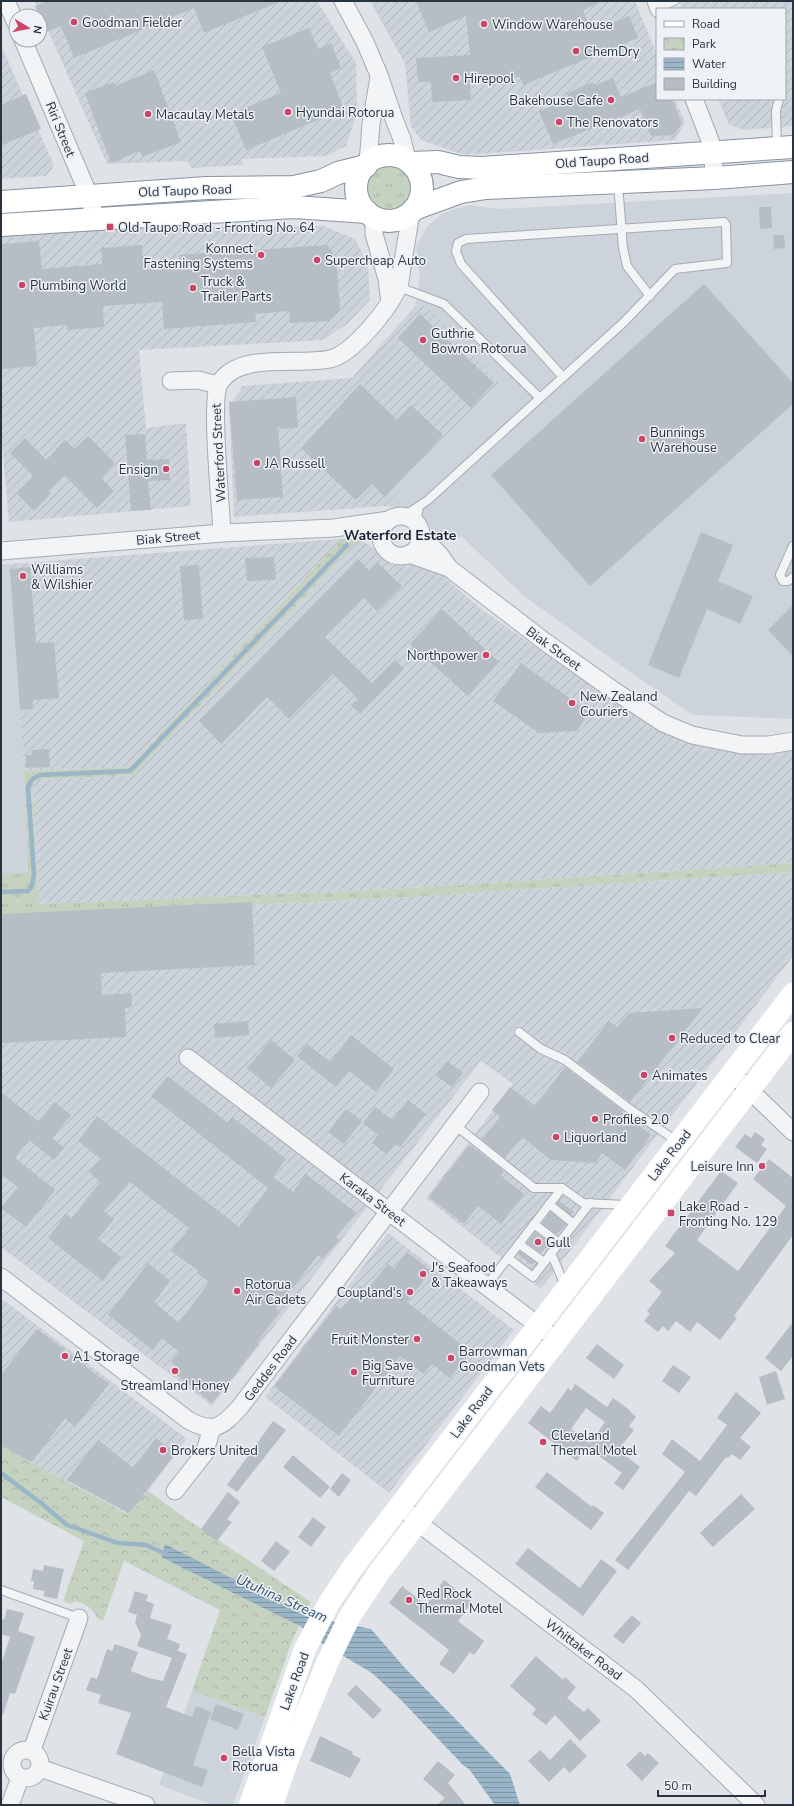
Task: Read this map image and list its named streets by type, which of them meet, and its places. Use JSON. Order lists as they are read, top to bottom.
{
  "streets": {
    "main road": ["Old Taupo Road", "Lake Road"],
    "street": [
      "Riri Street",
      "Waterford Street",
      "Biak Street",
      "Karaka Street",
      "Geddes Road",
      "Whittaker Road",
      "Kuirau Street"
    ]
  },
  "crossings": [
    ["Riri Street", "Old Taupo Road"],
    ["Old Taupo Road", "Waterford Street"],
    ["Waterford Street", "Biak Street"],
    ["Lake Road", "Karaka Street"],
    ["Lake Road", "Whittaker Road"],
    ["Karaka Street", "Geddes Road"]
  ],
  "districts": ["Waterford Estate"],
  "water": ["Utuhina Stream"],
  "places": {
    "other": [
      "Goodman Fielder",
      "Window Warehouse",
      "ChemDry",
      "Hirepool",
      "Bakehouse Cafe",
      "Hyundai Rotorua",
      "Macaulay Metals",
      "The Renovators",
      "Konnect Fastening Systems",
      "Supercheap Auto",
      "Plumbing World",
      "Truck & Trailer Parts",
      "Guthrie Bowron Rotorua",
      "Bunnings Warehouse",
      "JA Russell",
      "Ensign",
      "Williams & Wilshier",
      "Northpower",
      "New Zealand Couriers",
      "Reduced to Clear",
      "Animates",
      "Profiles 2.0",
      "Liquorland",
      "Leisure Inn",
      "Gull",
      "J's Seafood & Takeaways",
      "Rotorua Air Cadets",
      "Coupland's",
      "Fruit Monster",
      "A1 Storage",
      "Barrowman Goodman Vets",
      "Streamland Honey",
      "Big Save Furniture",
      "Cleveland Thermal Motel",
      "Brokers United",
      "Red Rock Thermal Motel",
      "Bella Vista Rotorua"
    ],
    "transit": ["Old Taupo Road - Fronting No. 64", "Lake Road - Fronting No. 129"]
  },
  "legend": [
    "Road",
    "Park",
    "Water",
    "Building"
  ],
  "scale_bar": "50 m",
  "north": "right"
}
